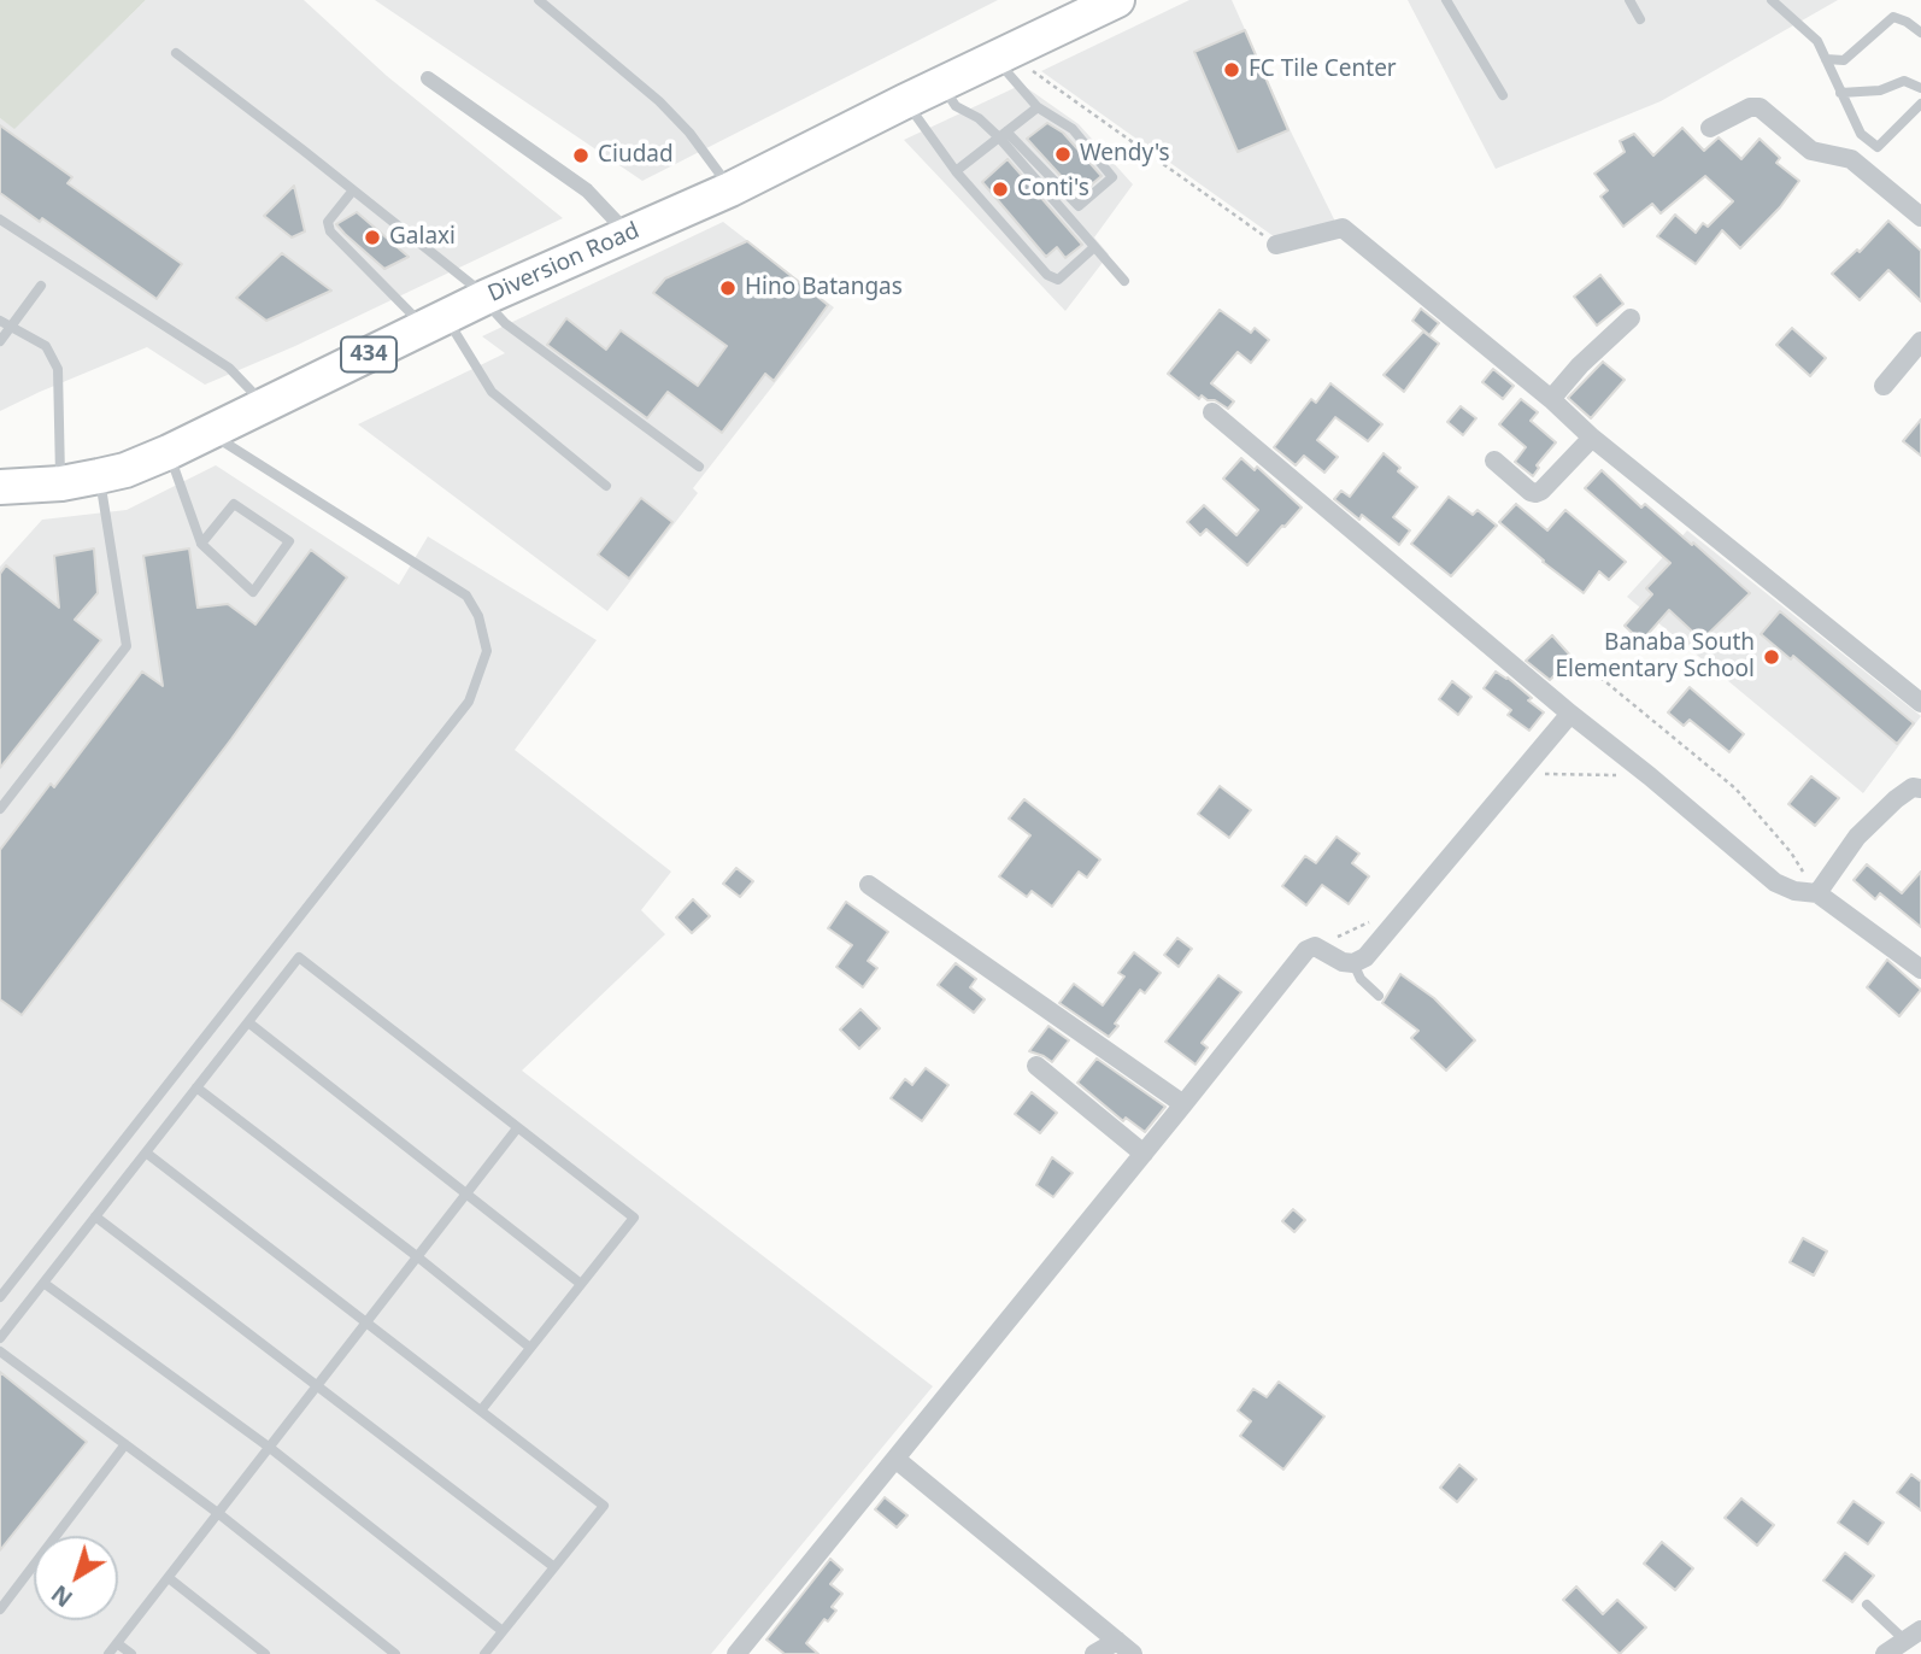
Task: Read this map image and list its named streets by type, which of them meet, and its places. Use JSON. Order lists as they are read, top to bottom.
{
  "streets": {
    "highway": ["Diversion Road", "434"]
  },
  "places": [
    "FC Tile Center",
    "Wendy's",
    "Ciudad",
    "Conti's",
    "Galaxi",
    "Hino Batangas",
    "Banaba South Elementary School"
  ],
  "north": "bottom left"
}
